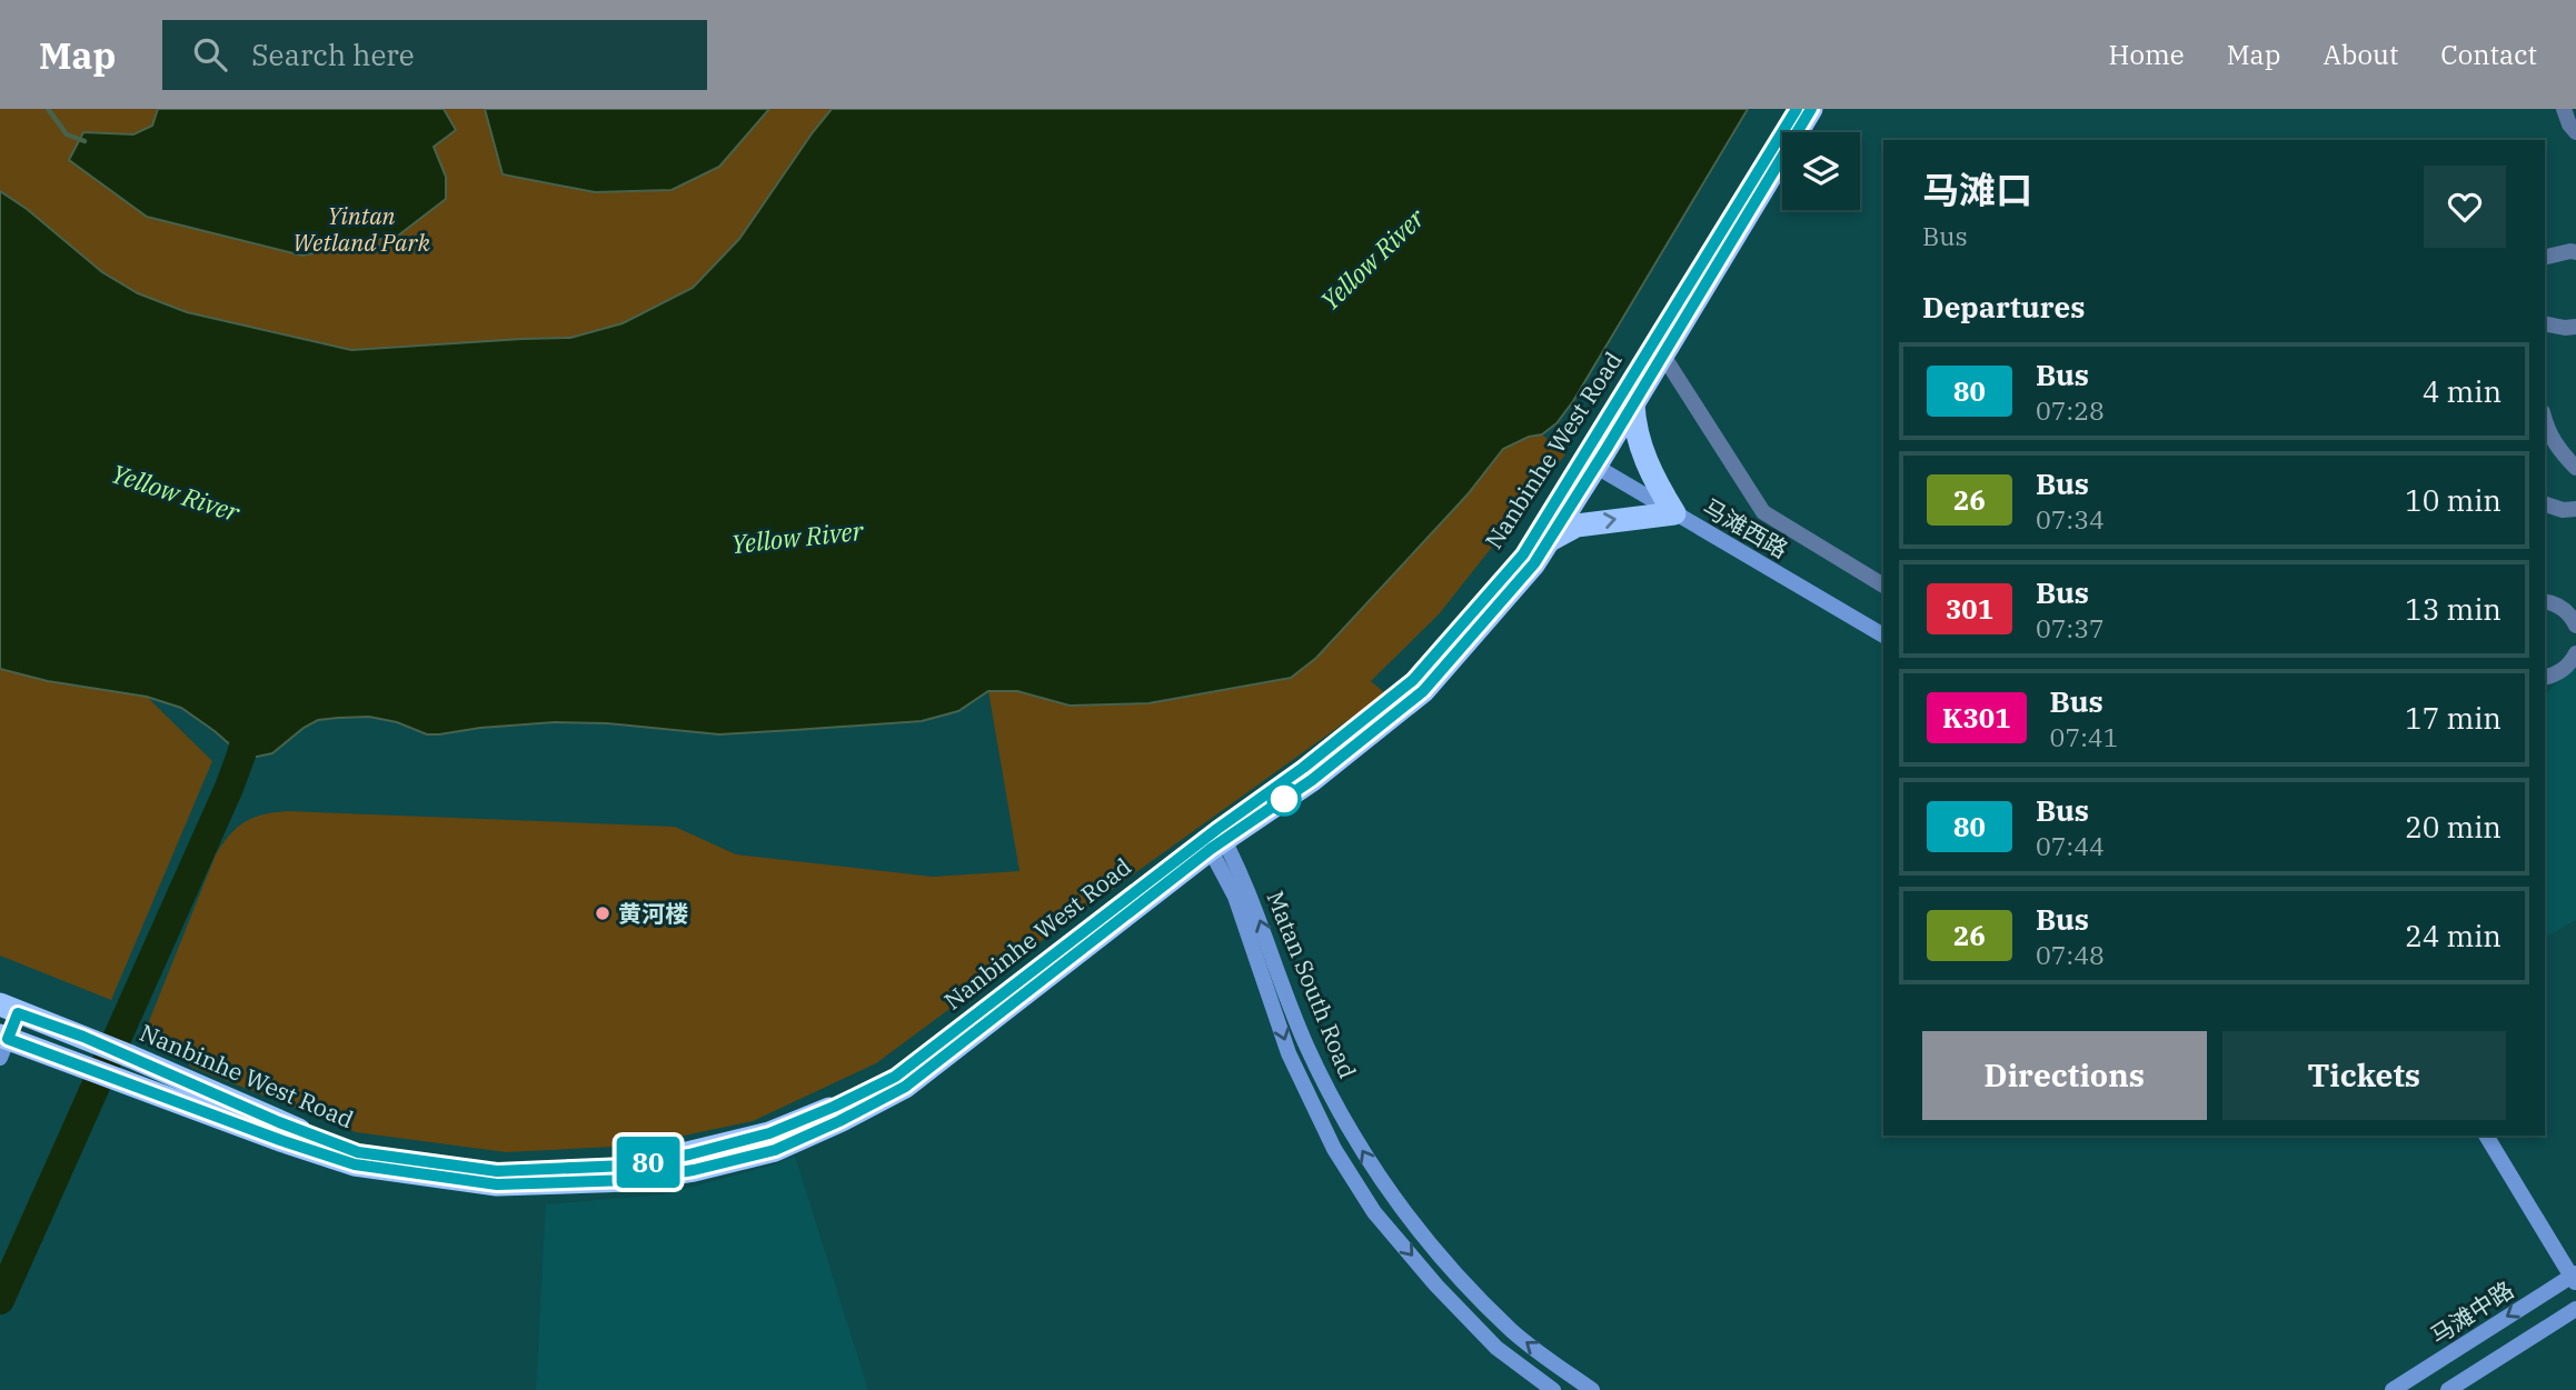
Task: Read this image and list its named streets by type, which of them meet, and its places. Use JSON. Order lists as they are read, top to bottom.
{
  "streets": {
    "highway": ["Nanbinhe West Road"],
    "main road": ["马滩西路", "Matan South Road", "马滩中路"]
  },
  "crossings": [
    ["Nanbinhe West Road", "马滩西路"],
    ["Nanbinhe West Road", "Matan South Road"]
  ],
  "water": ["Yellow River"],
  "parks": ["Yintan Wetland Park"],
  "places": ["黄河楼"],
  "lines": ["bus line 80"],
  "page": {
    "header": "Map",
    "search": "Search here",
    "nav": [
      "Home",
      "Map",
      "About",
      "Contact"
    ],
    "on_map": "80",
    "heading": [
      ["马滩口", "Bus"],
      "Departures"
    ],
    "list": [
      {
        "mark": "80",
        "name": "Bus",
        "note": "07:28",
        "value": "4 min"
      },
      {
        "mark": "26",
        "name": "Bus",
        "note": "07:34",
        "value": "10 min"
      },
      {
        "mark": "301",
        "name": "Bus",
        "note": "07:37",
        "value": "13 min"
      },
      {
        "mark": "K301",
        "name": "Bus",
        "note": "07:41",
        "value": "17 min"
      },
      {
        "mark": "80",
        "name": "Bus",
        "note": "07:44",
        "value": "20 min"
      },
      {
        "mark": "26",
        "name": "Bus",
        "note": "07:48",
        "value": "24 min"
      }
    ],
    "buttons": ["Directions", "Tickets"]
  }
}
